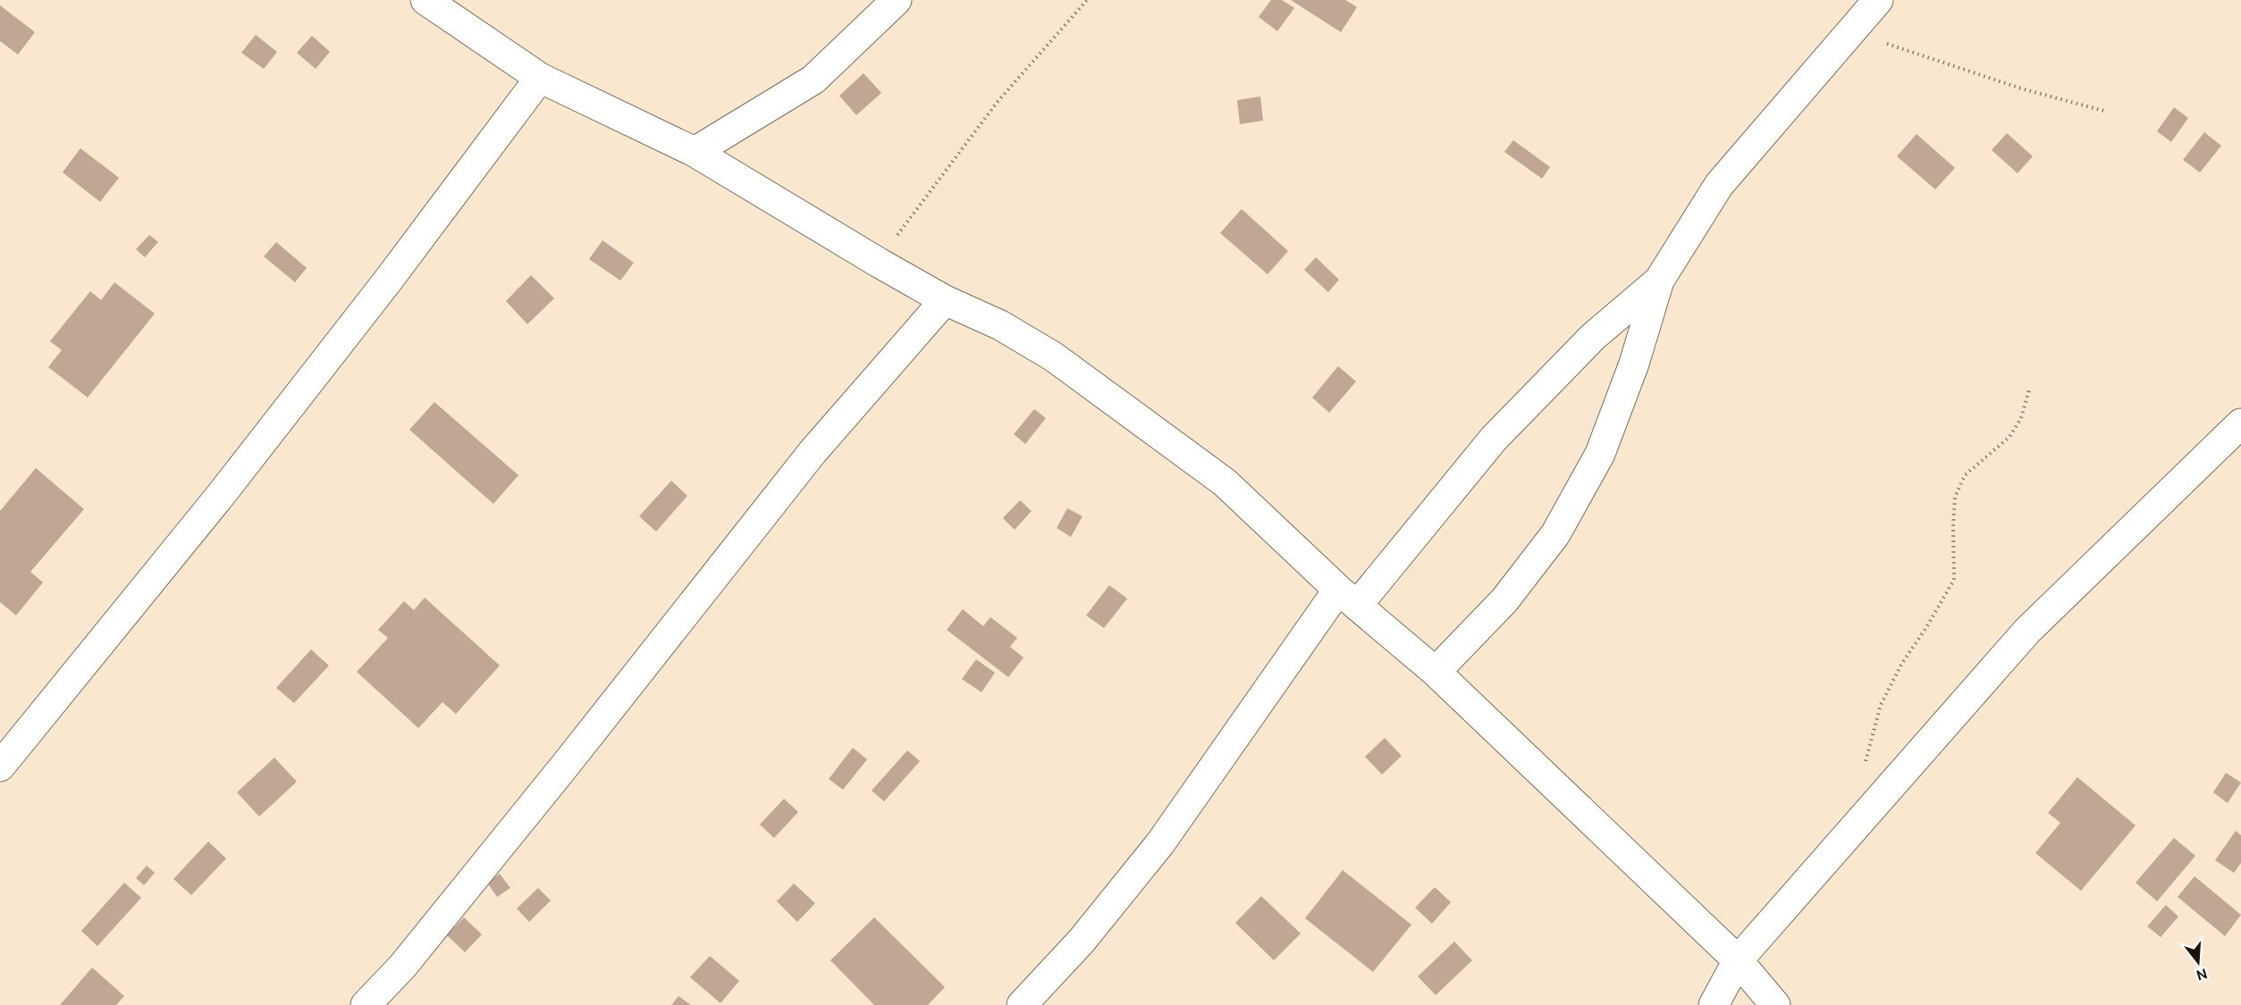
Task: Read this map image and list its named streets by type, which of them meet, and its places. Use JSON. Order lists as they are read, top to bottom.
{
  "north": "bottom"
}
